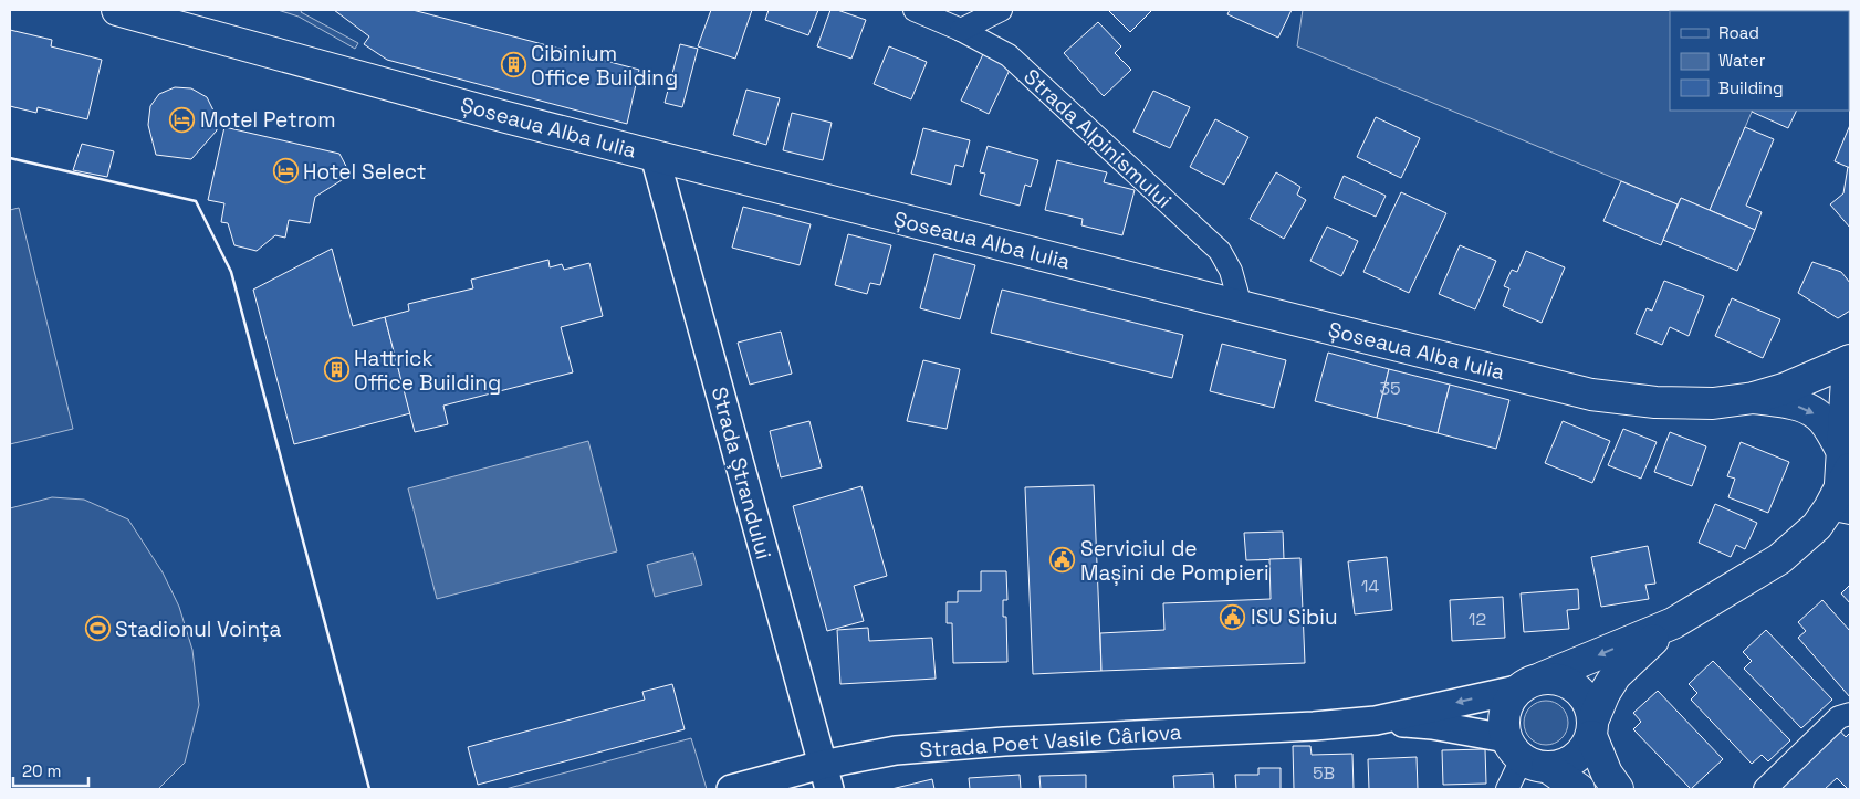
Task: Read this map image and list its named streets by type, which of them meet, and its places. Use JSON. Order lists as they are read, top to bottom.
{
  "streets": {
    "main road": ["Șoseaua Alba Iulia"],
    "street": ["Strada Alpinismului", "Strada Ștrandului", "Strada Poet Vasile Cârlova"]
  },
  "crossings": [
    ["Șoseaua Alba Iulia", "Strada Alpinismului"],
    ["Șoseaua Alba Iulia", "Strada Ștrandului"],
    ["Strada Ștrandului", "Strada Poet Vasile Cârlova"]
  ],
  "places": {
    "building": ["Cibinium Office Building", "Hattrick Office Building"],
    "hotel": ["Motel Petrom", "Hotel Select"],
    "public building": ["Serviciul de Mașini de Pompieri", "ISU Sibiu"],
    "sports": ["Stadionul Voința"]
  },
  "house_numbers": [
    "35",
    "14",
    "12",
    "5B"
  ],
  "legend": ["Road", "Water", "Building"],
  "scale_bar": "20 m"
}
